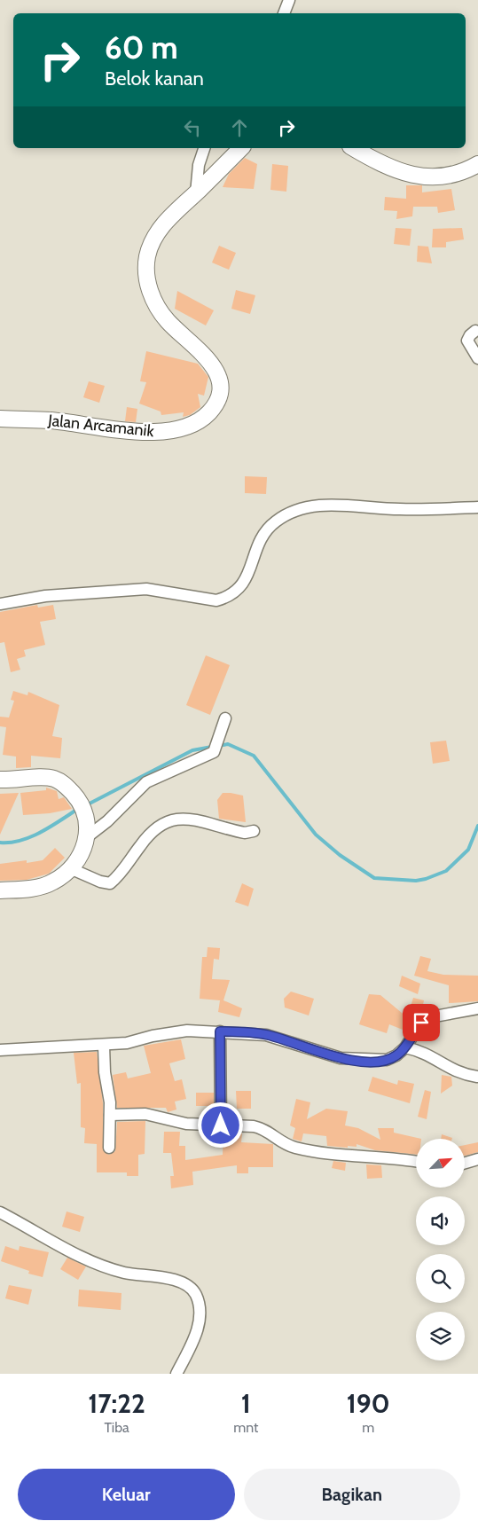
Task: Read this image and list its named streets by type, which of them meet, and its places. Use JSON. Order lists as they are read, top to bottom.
{
  "streets": {
    "street": ["Jalan Arcamanik"]
  },
  "north": "top right",
  "page": {
    "turn": ["60 m", "Belok kanan"],
    "eta": [
      "17:22",
      "Tiba",
      "1",
      "mnt",
      "190",
      "m"
    ],
    "buttons": ["Keluar", "Bagikan"]
  }
}
